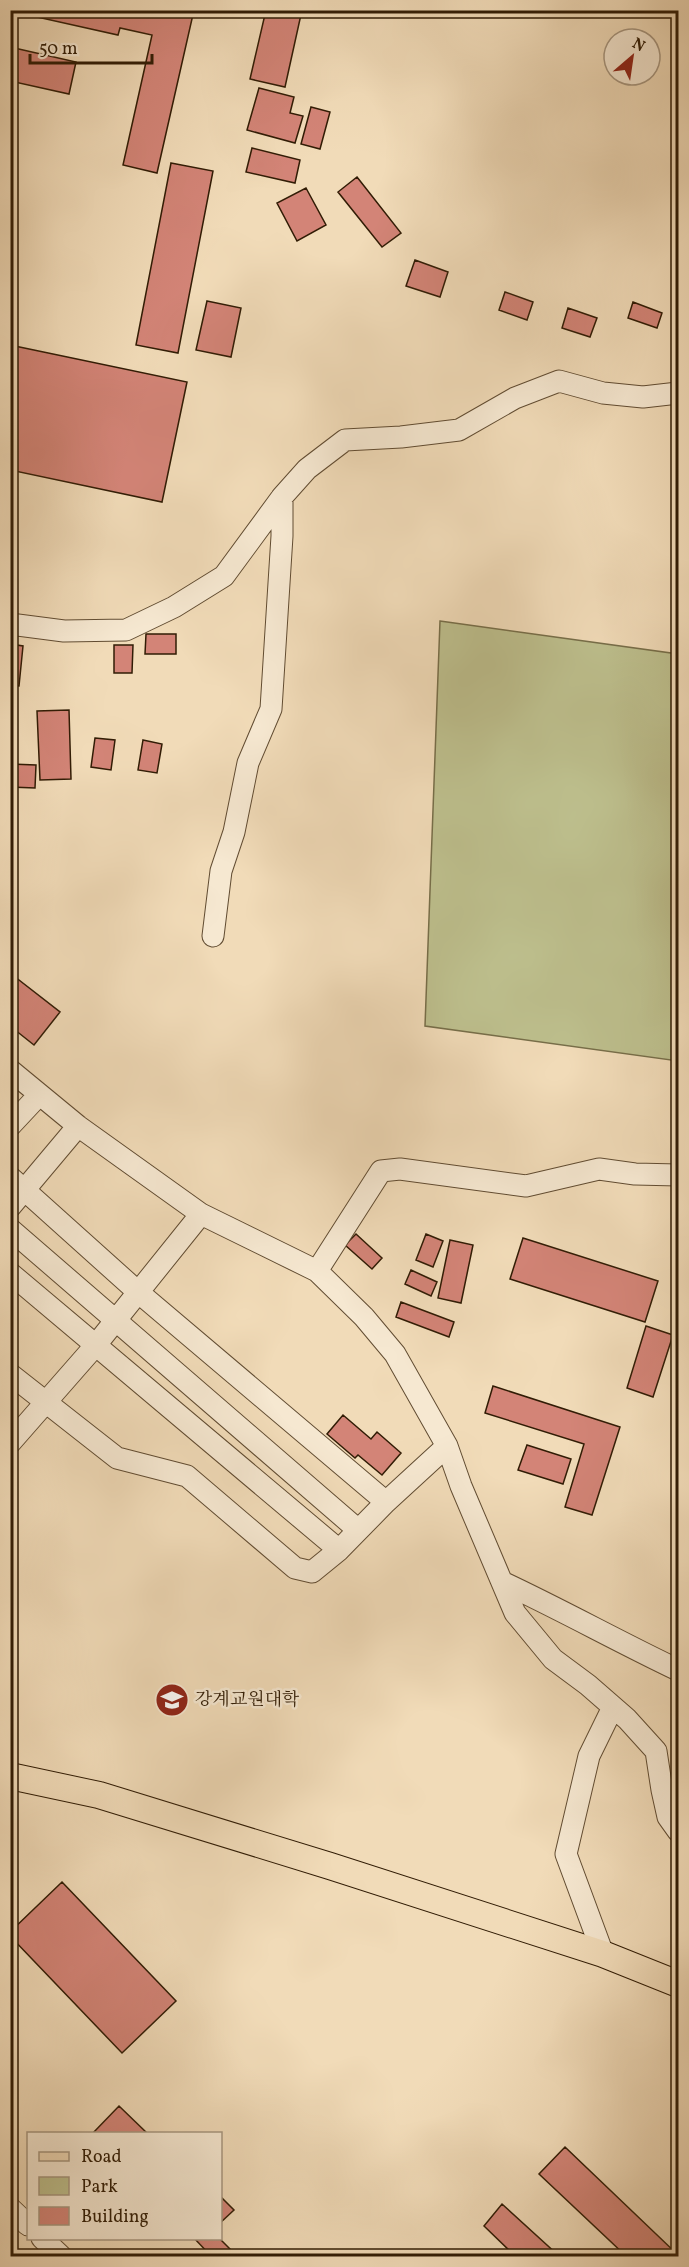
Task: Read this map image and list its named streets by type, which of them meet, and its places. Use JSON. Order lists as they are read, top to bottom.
{
  "places": {
    "school or university": ["강계교원대학"]
  },
  "legend": ["Road", "Park", "Building"],
  "scale_bar": "50 m",
  "north": "top right"
}
